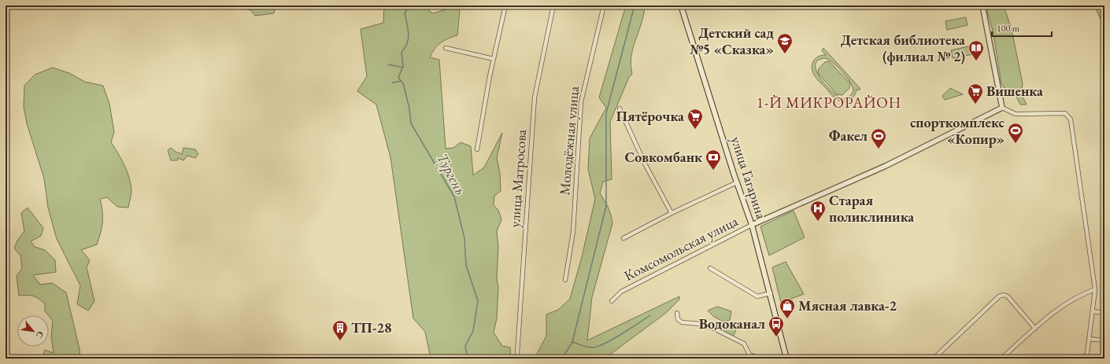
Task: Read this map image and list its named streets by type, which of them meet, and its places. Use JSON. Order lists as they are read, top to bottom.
{
  "streets": {
    "main road": ["улица Гагарина"],
    "street": ["Молодёжная улица", "улица Матросова", "Комсомольская улица"]
  },
  "crossings": [
    ["улица Гагарина", "Комсомольская улица"]
  ],
  "districts": ["1-Й МИКРОРАЙОН"],
  "water": ["Тургень"],
  "places": {
    "school or university": ["Детский сад №5 «Сказка»"],
    "library": ["Детская библиотека (филиал № 2)"],
    "supermarket": ["Вишенка", "Пятёрочка"],
    "sports": ["спорткомплекс «Копир»", "Факел"],
    "bank": ["Совкомбанк"],
    "hospital": ["Старая поликлиника"],
    "shop": ["Мясная лавка-2"],
    "bus stop": ["Водоканал"],
    "building": ["ТП-28"]
  },
  "scale_bar": "100 m",
  "north": "bottom right"
}
